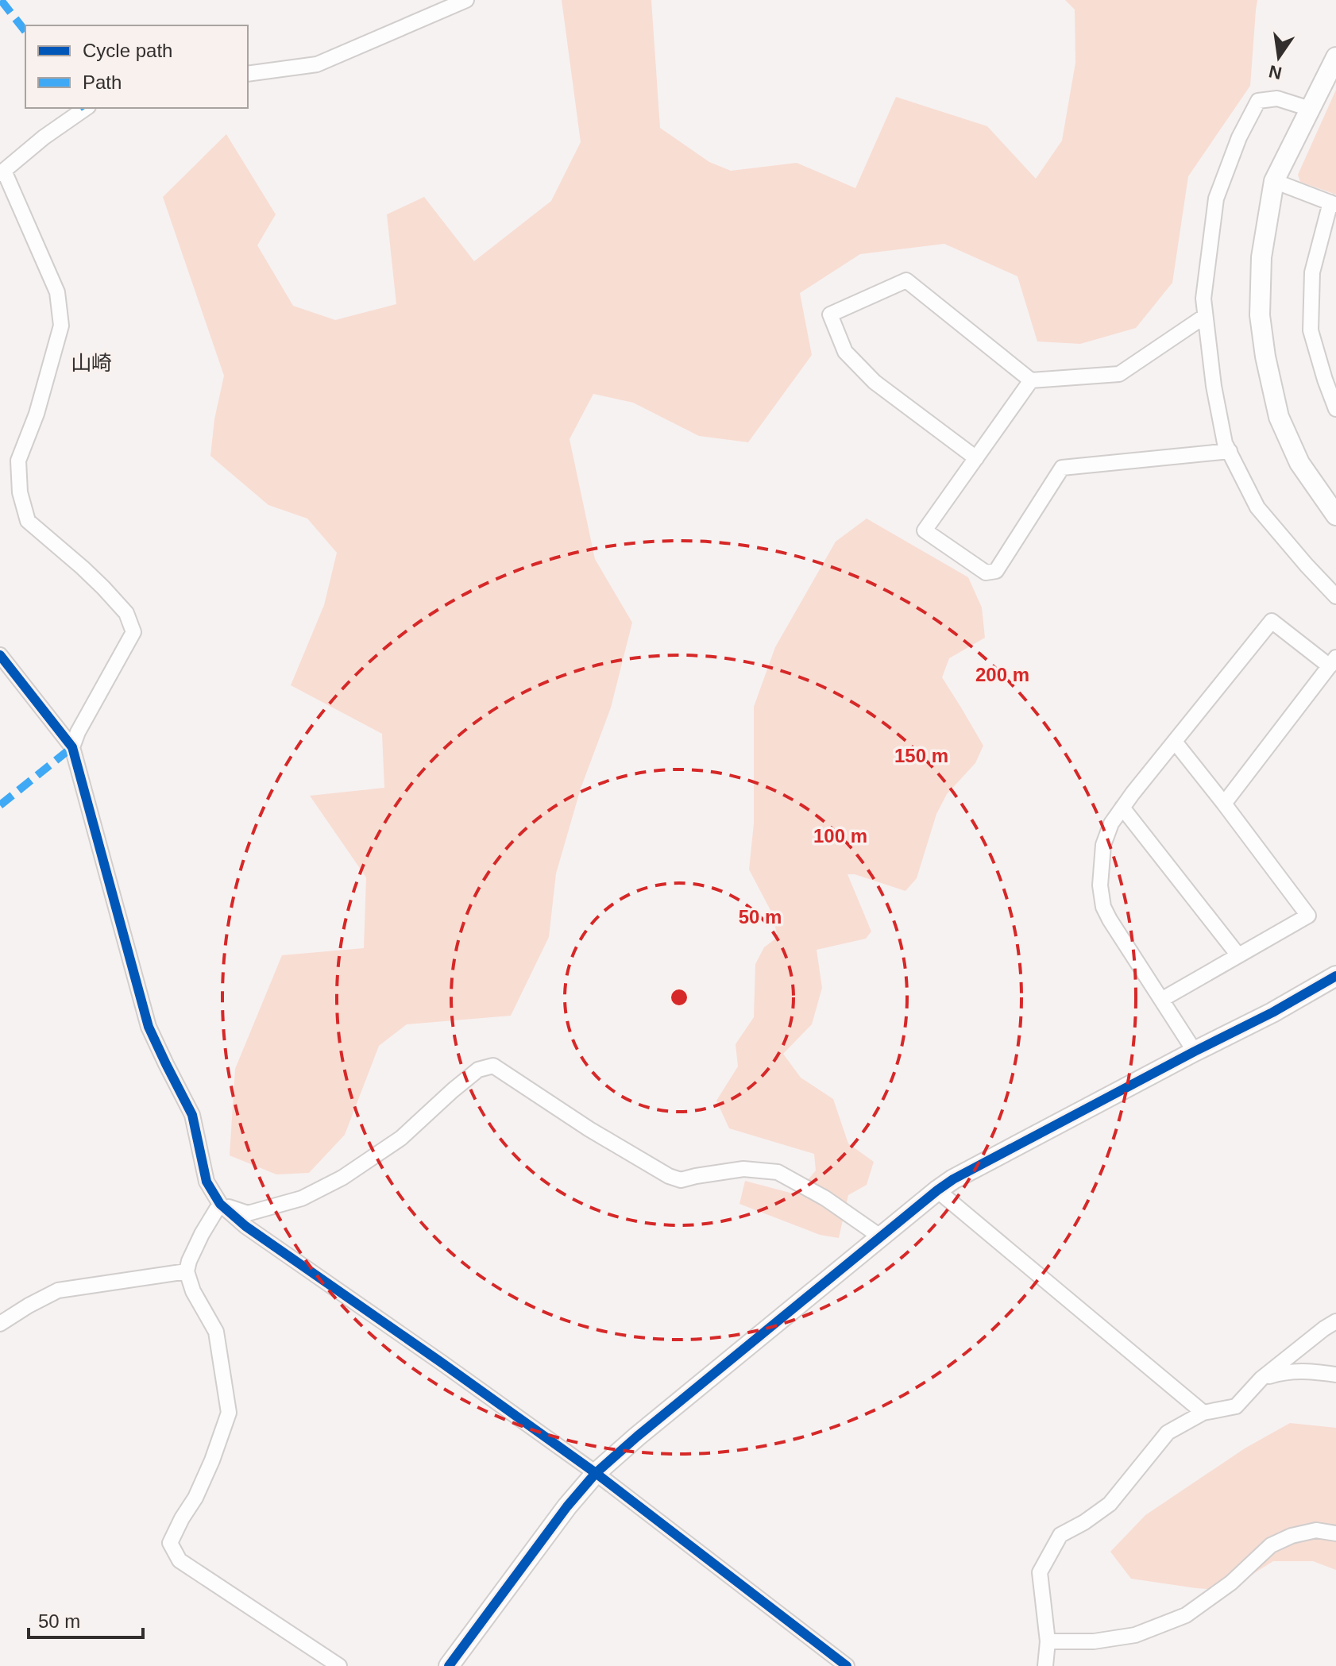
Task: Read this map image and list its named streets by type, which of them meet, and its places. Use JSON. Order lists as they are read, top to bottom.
{
  "districts": ["山崎"],
  "legend": ["Cycle path", "Path"],
  "scale_bar": "50 m",
  "north": "bottom",
  "rings": [
    "200 m",
    "150 m",
    "100 m",
    "50 m"
  ]
}
